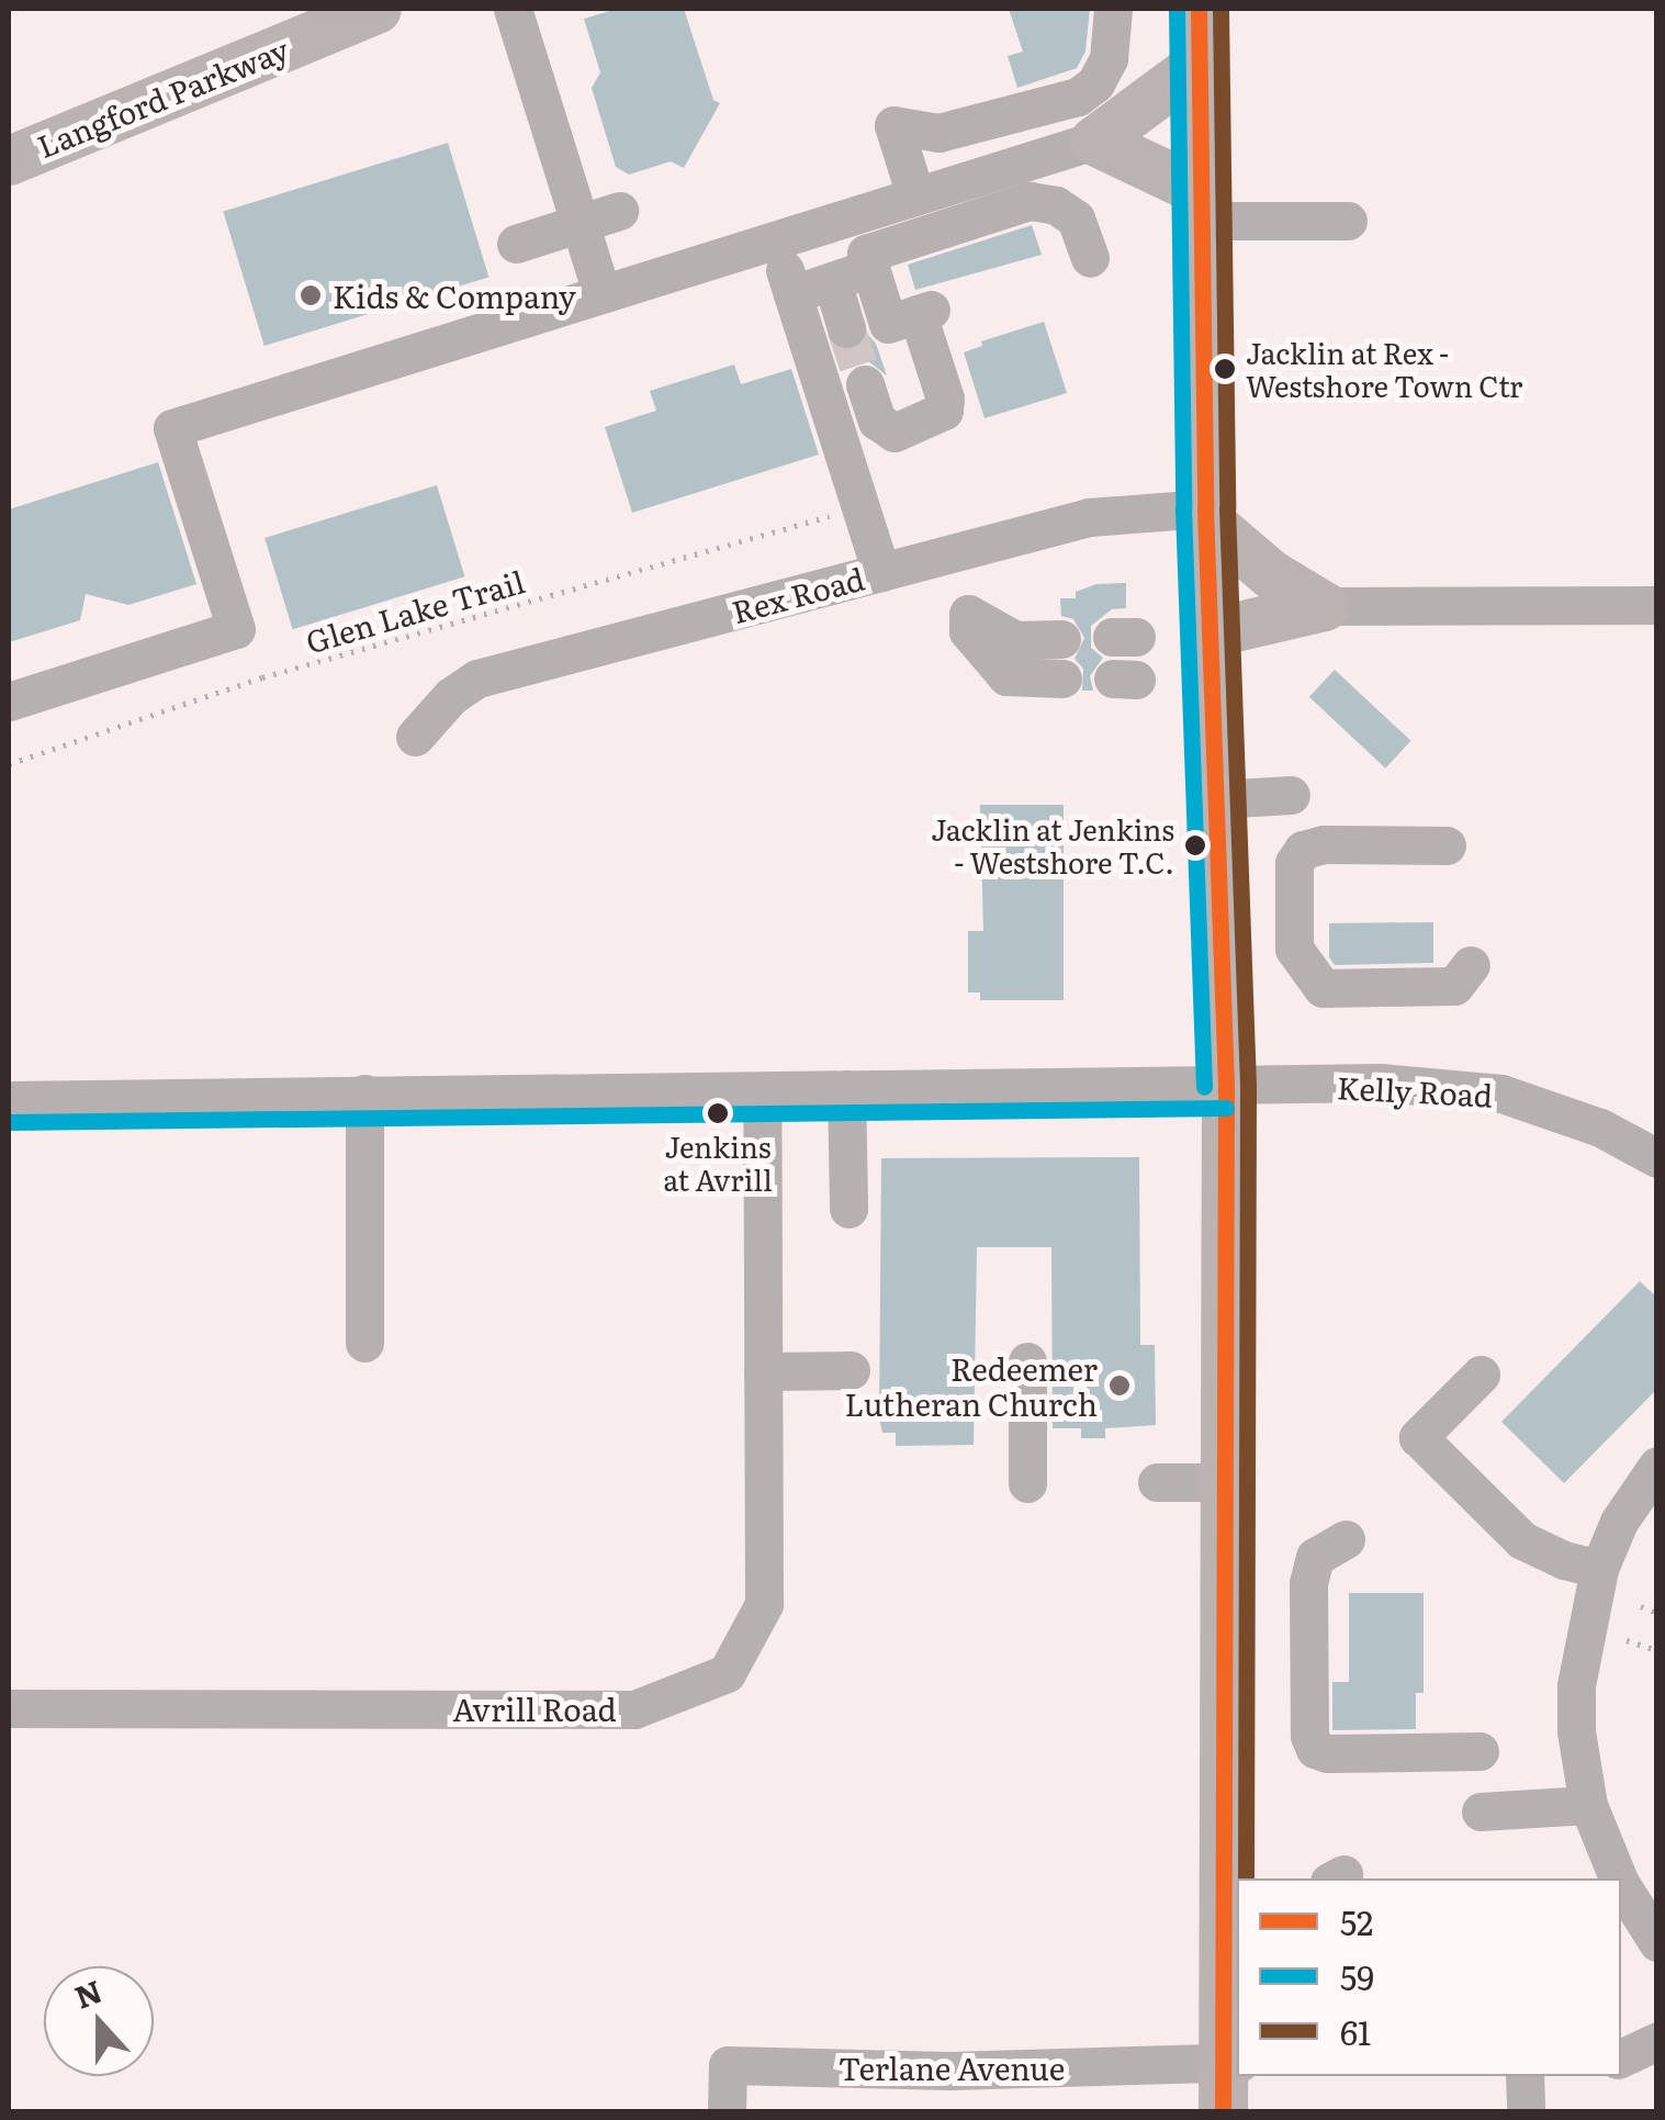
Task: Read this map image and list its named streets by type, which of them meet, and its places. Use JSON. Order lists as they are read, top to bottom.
{
  "streets": {
    "main road": ["Langford Parkway"],
    "street": [
      "Rex Road",
      "Kelly Road",
      "Avrill Road",
      "Terlane Avenue"
    ],
    "path": ["Glen Lake Trail"]
  },
  "crossings": [
    ["Kelly Road", "Avrill Road"]
  ],
  "places": [
    "Kids & Company",
    "Jacklin at Rex - Westshore Town Ctr",
    "Jacklin at Jenkins - Westshore T.C.",
    "Jenkins at Avrill",
    "Redeemer Lutheran Church"
  ],
  "lines": ["transit line 52", "transit line 59", "transit line 61"],
  "legend": ["52", "59", "61"],
  "north": "top"
}
